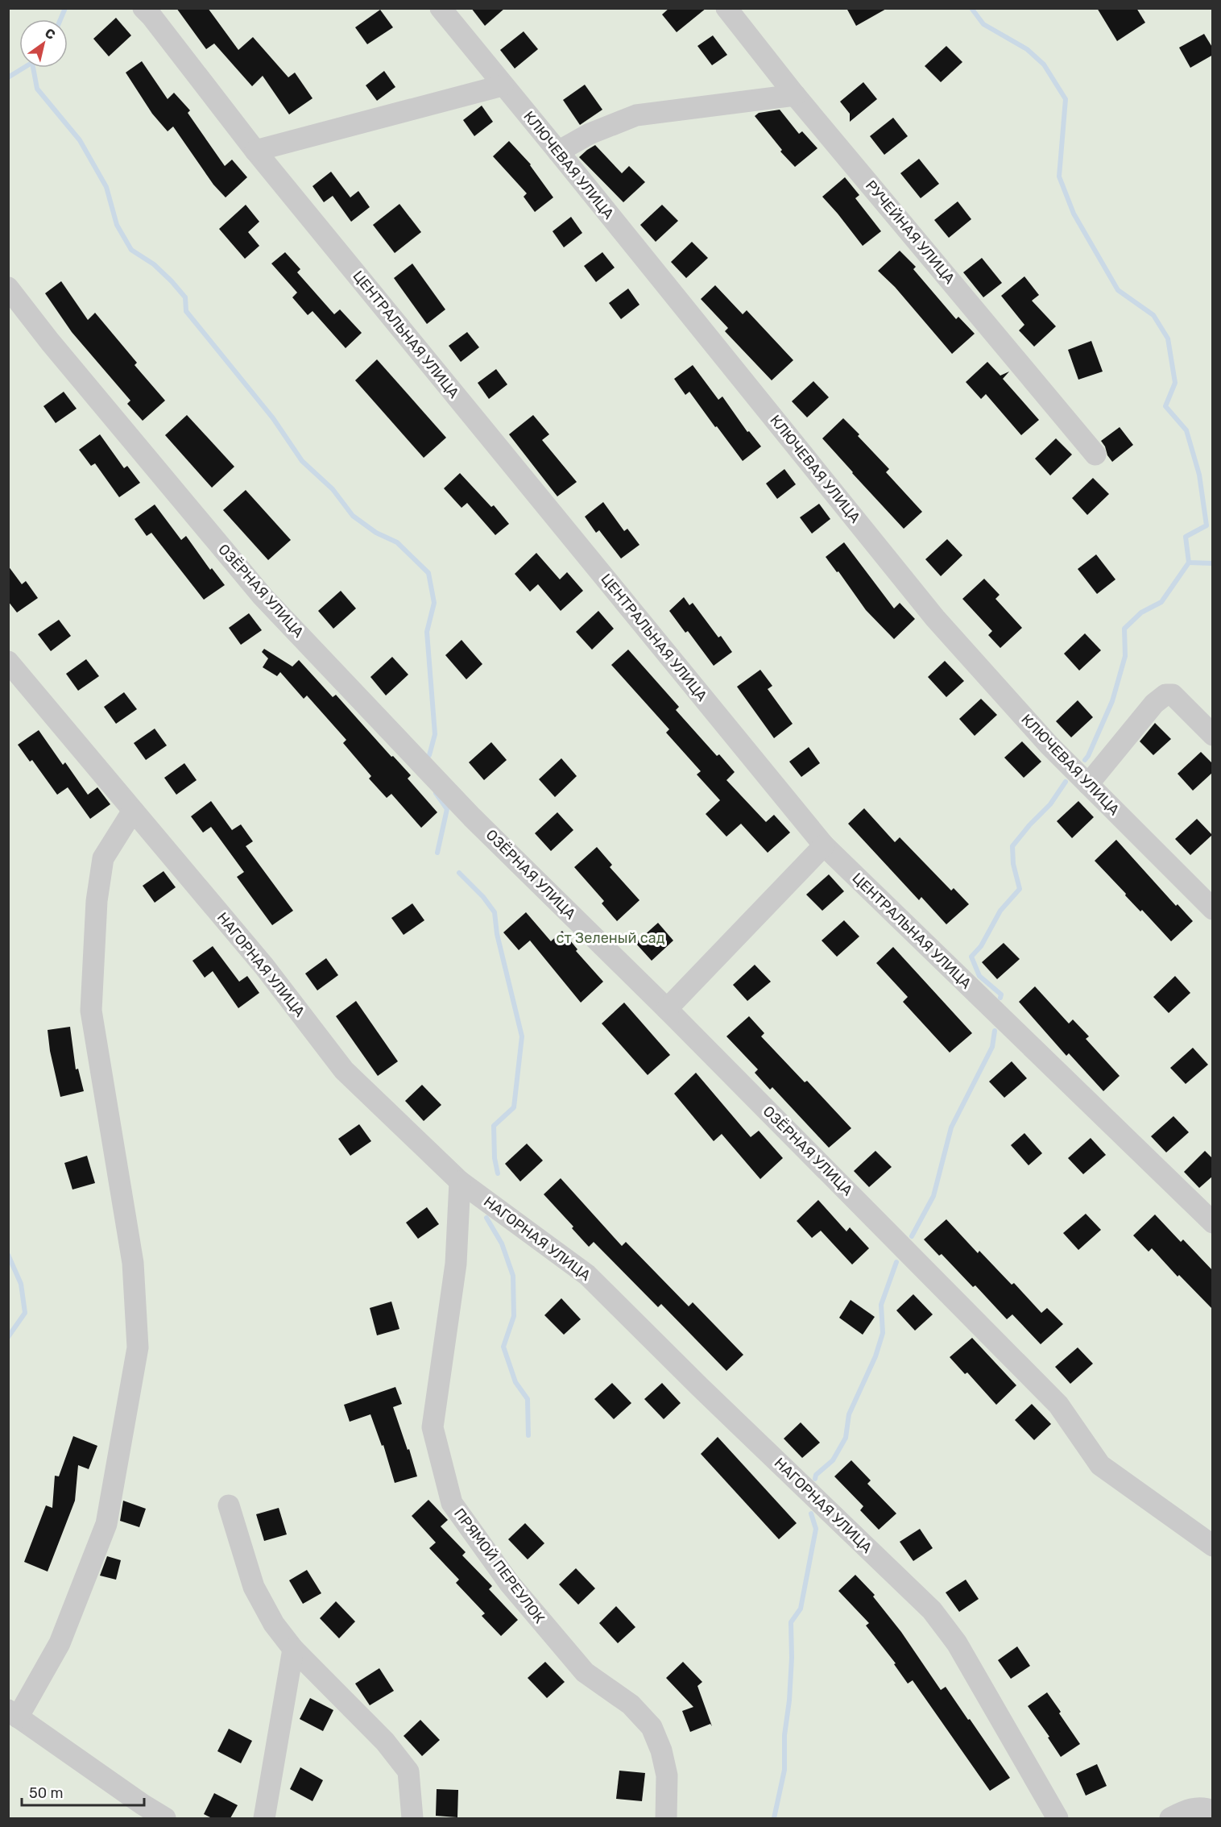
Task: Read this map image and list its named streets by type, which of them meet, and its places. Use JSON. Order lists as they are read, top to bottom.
{
  "streets": {
    "street": [
      "КЛЮЧЕВАЯ УЛИЦА",
      "РУЧЕЙНАЯ УЛИЦА",
      "ЦЕНТРАЛЬНАЯ УЛИЦА",
      "ОЗЁРНАЯ УЛИЦА",
      "НАГОРНАЯ УЛИЦА",
      "ПРЯМОЙ ПЕРЕУЛОК"
    ]
  },
  "crossings": [
    ["НАГОРНАЯ УЛИЦА", "ПРЯМОЙ ПЕРЕУЛОК"]
  ],
  "parks": ["ст Зеленый сад"],
  "scale_bar": "50 m",
  "north": "top right"
}
